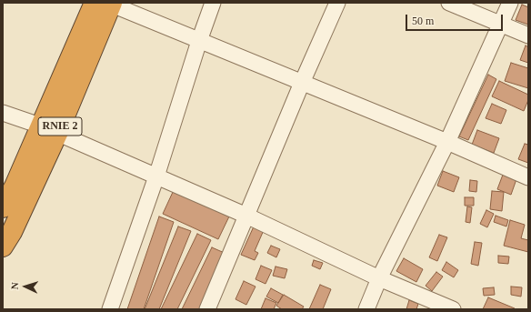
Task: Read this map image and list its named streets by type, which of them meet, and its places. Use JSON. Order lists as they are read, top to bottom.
{
  "streets": {
    "highway": ["RNIE 2"]
  },
  "scale_bar": "50 m",
  "north": "left"
}
